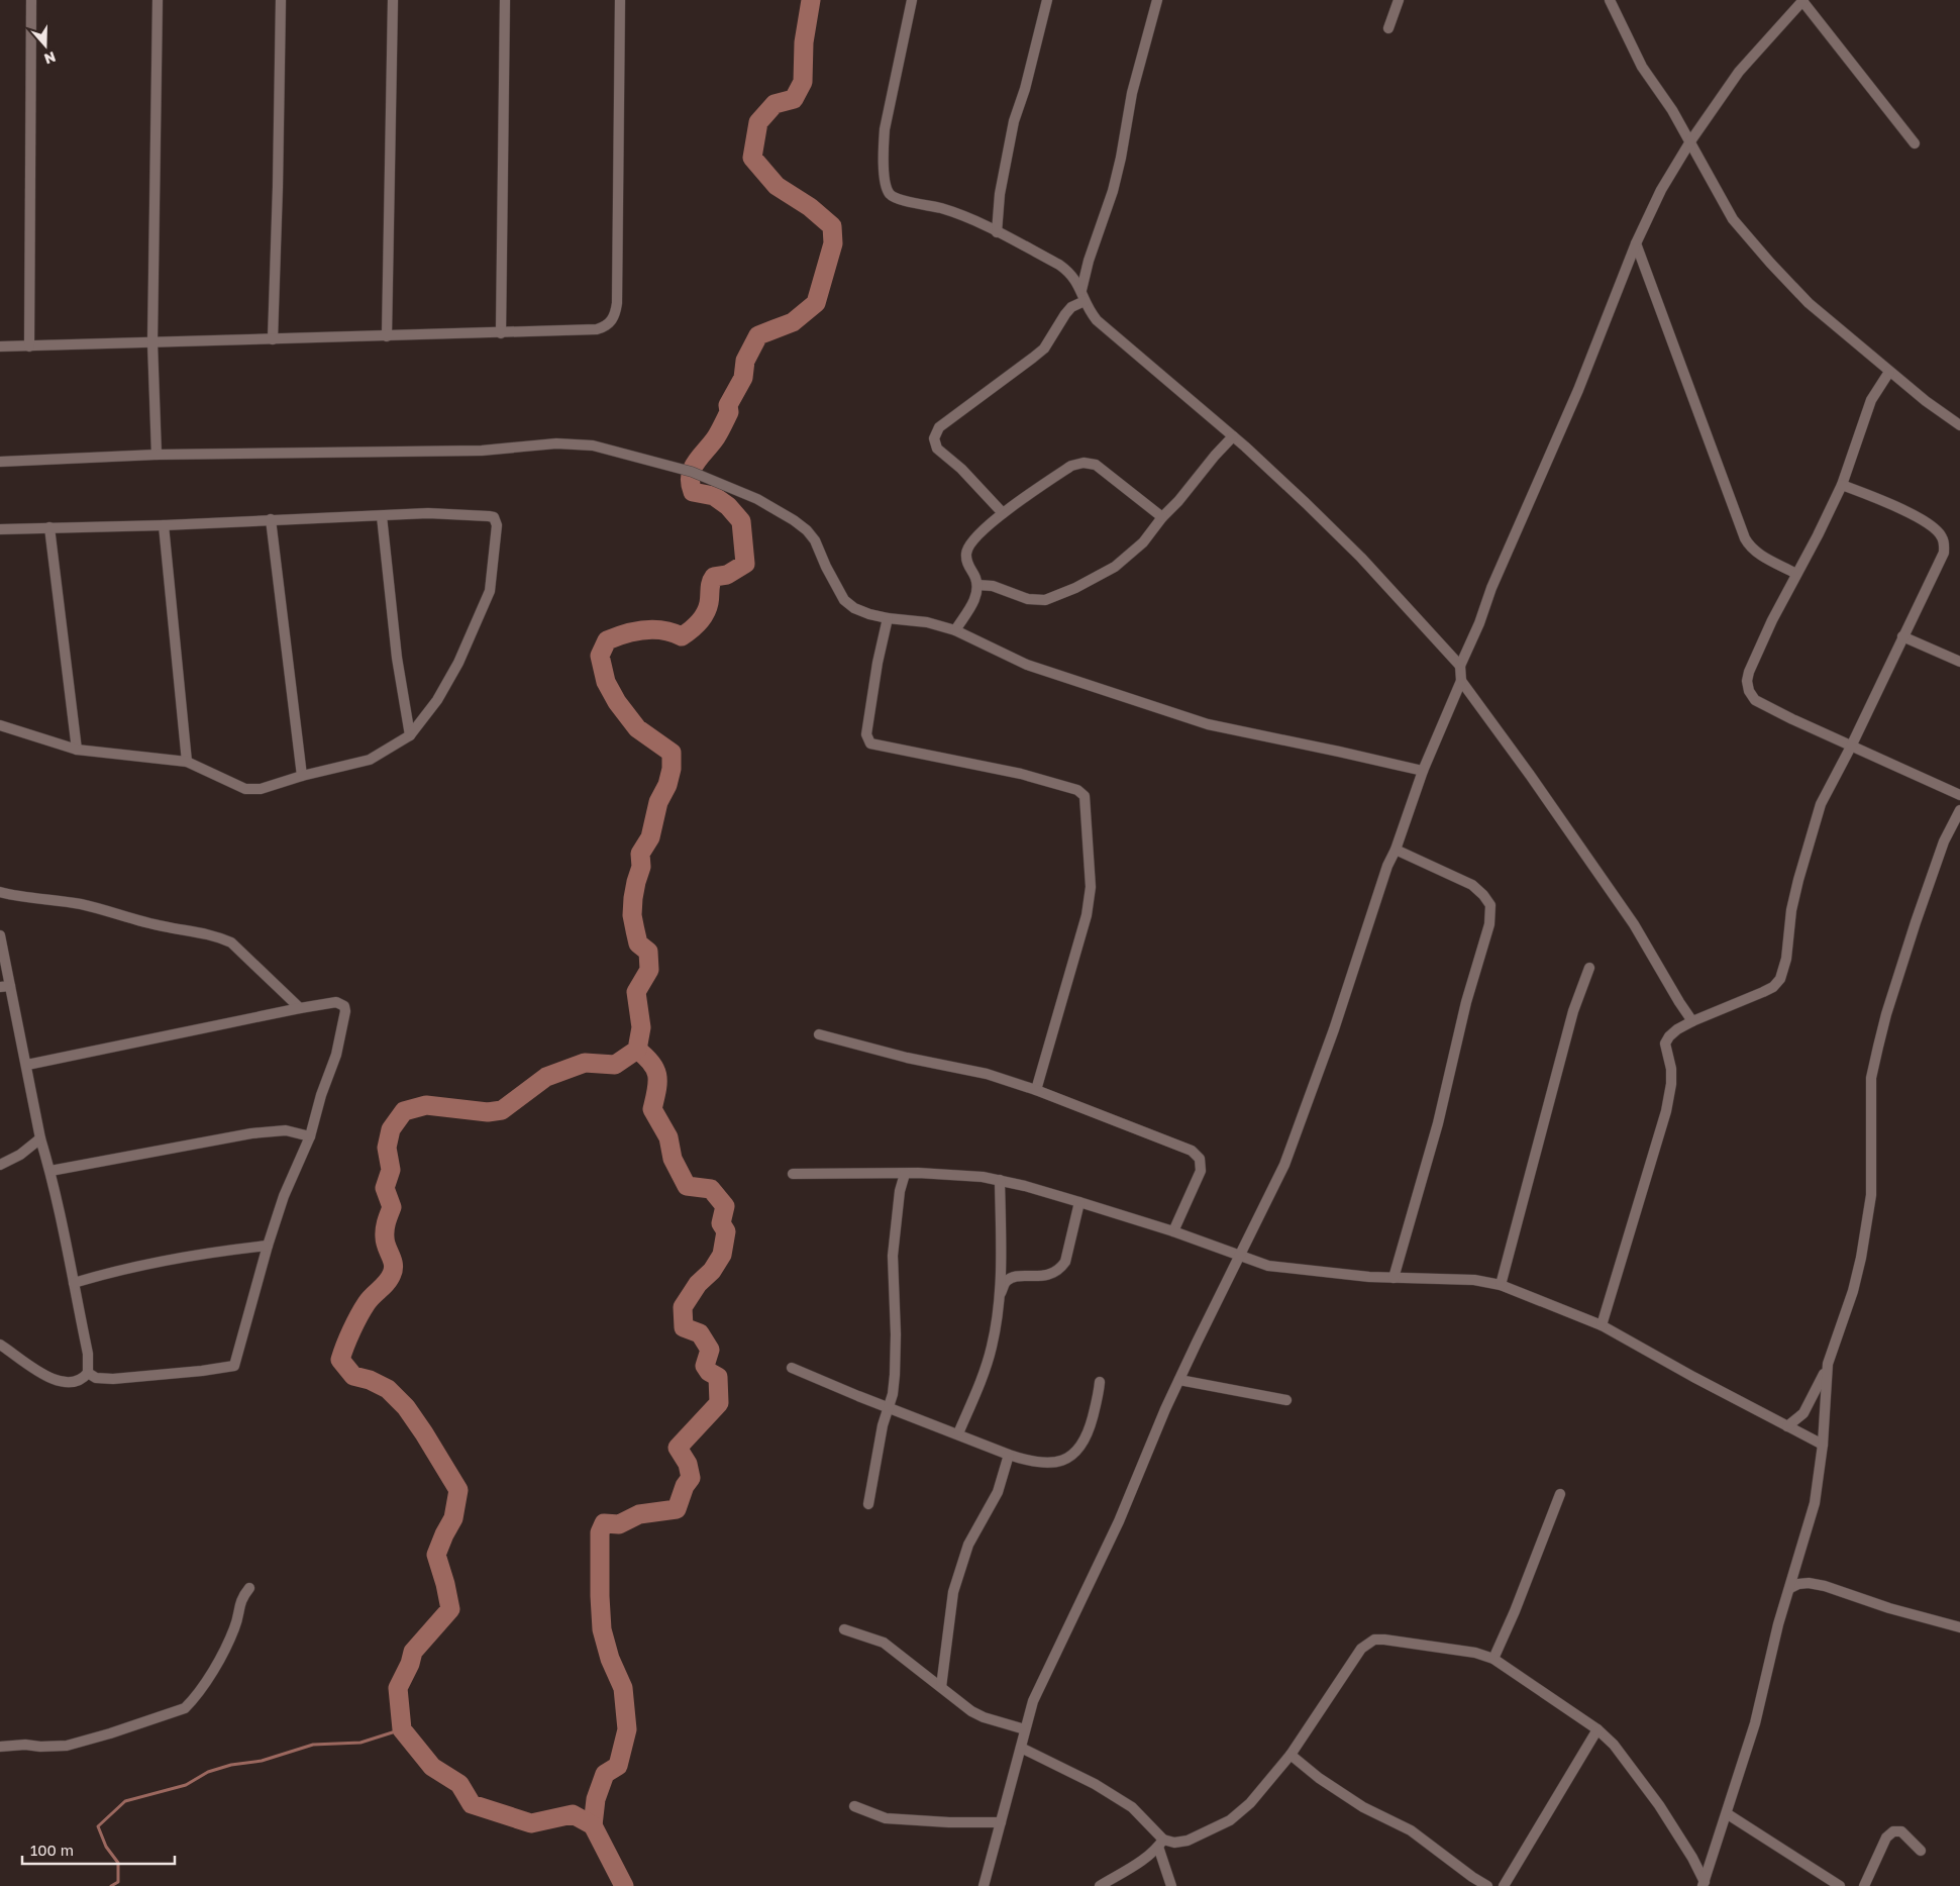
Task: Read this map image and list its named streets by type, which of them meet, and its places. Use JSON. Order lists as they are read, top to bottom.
{
  "scale_bar": "100 m",
  "north": "bottom"
}
